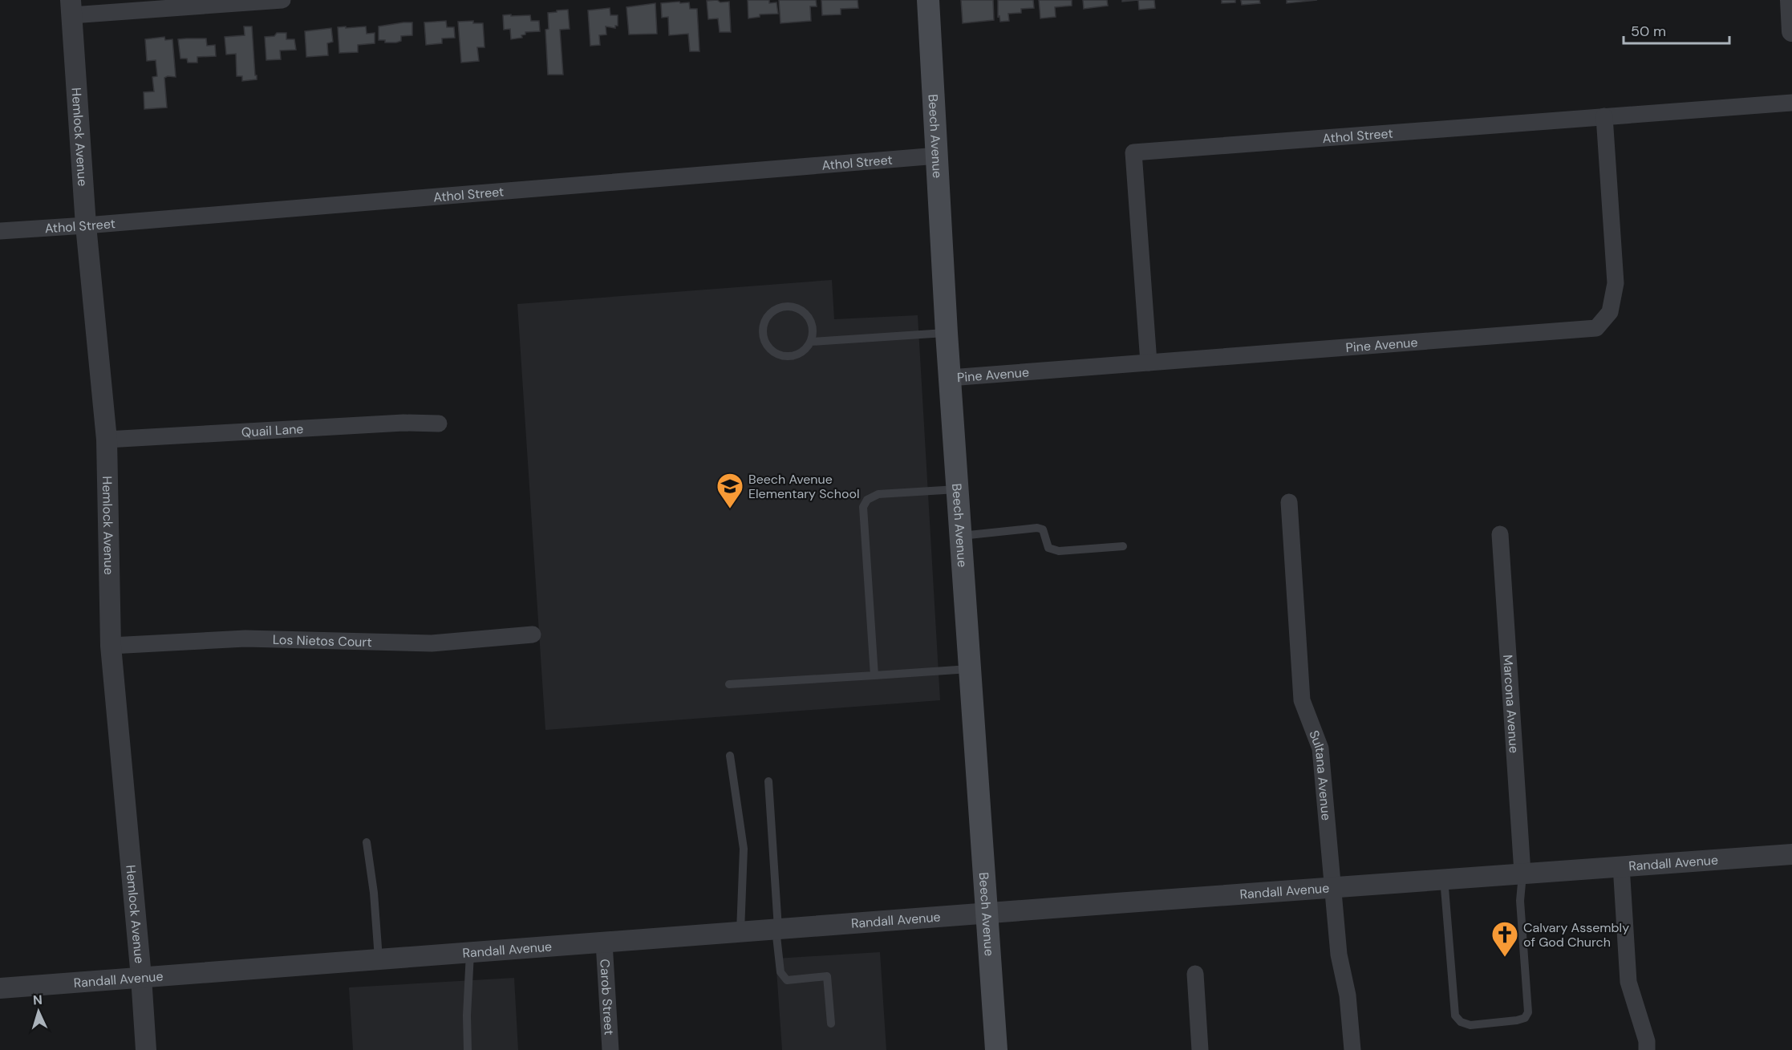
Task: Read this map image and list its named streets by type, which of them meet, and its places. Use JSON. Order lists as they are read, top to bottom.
{
  "streets": {
    "main road": ["Beech Avenue"],
    "street": [
      "Athol Street",
      "Hemlock Avenue",
      "Pine Avenue",
      "Quail Lane",
      "Los Nietos Court",
      "Marcona Avenue",
      "Sultana Avenue",
      "Randall Avenue",
      "Carob Street"
    ]
  },
  "crossings": [
    ["Athol Street", "Hemlock Avenue"],
    ["Athol Street", "Beech Avenue"],
    ["Athol Street", "Pine Avenue"],
    ["Hemlock Avenue", "Quail Lane"],
    ["Hemlock Avenue", "Los Nietos Court"],
    ["Hemlock Avenue", "Randall Avenue"],
    ["Beech Avenue", "Pine Avenue"],
    ["Beech Avenue", "Randall Avenue"],
    ["Marcona Avenue", "Randall Avenue"],
    ["Sultana Avenue", "Randall Avenue"],
    ["Randall Avenue", "Carob Street"]
  ],
  "places": {
    "school or university": ["Beech Avenue Elementary School"],
    "church": ["Calvary Assembly of God Church"]
  },
  "scale_bar": "50 m",
  "north": "top"
}
